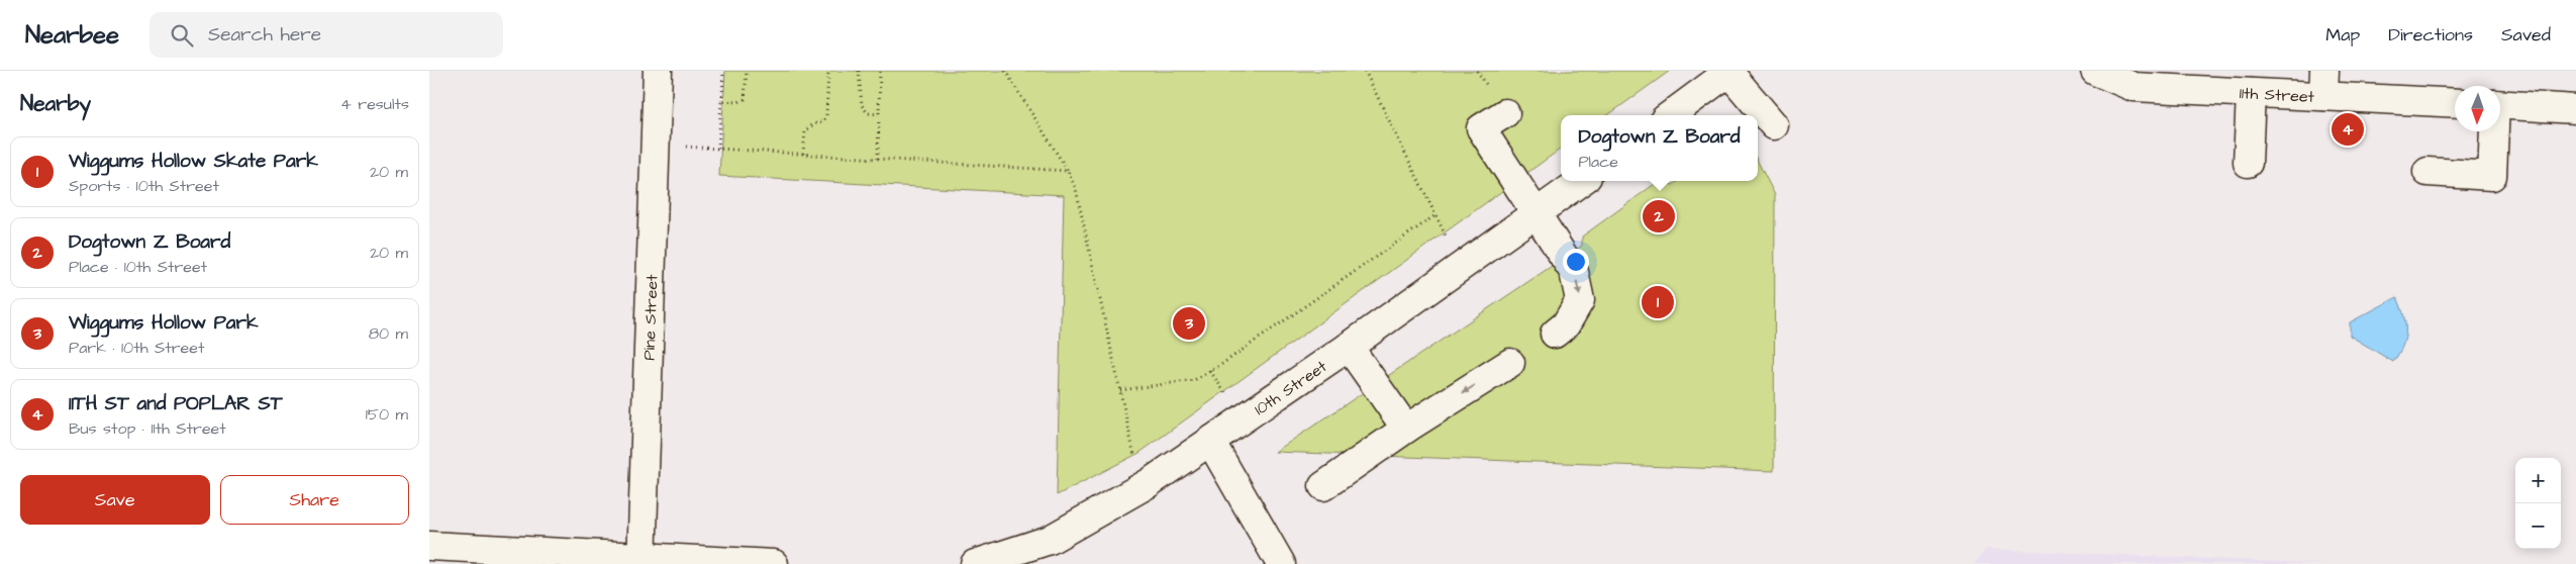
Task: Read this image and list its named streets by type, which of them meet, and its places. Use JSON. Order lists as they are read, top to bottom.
{
  "streets": {
    "street": ["11th Street", "Pine Street", "10th Street"]
  },
  "north": "bottom",
  "page": {
    "header": "Nearbee",
    "search": "Search here",
    "nav": ["Map", "Directions", "Saved"],
    "heading": ["Nearby", "4 results"],
    "pins": [
      "4",
      "2",
      "1",
      "3"
    ],
    "popup": ["Dogtown Z Board", "Place"],
    "list": [
      {
        "mark": "1",
        "name": "Wiggums Hollow Skate Park",
        "note": "Sports · 10th Street",
        "value": "20 m"
      },
      {
        "mark": "2",
        "name": "Dogtown Z Board",
        "note": "Place · 10th Street",
        "value": "20 m"
      },
      {
        "mark": "3",
        "name": "Wiggums Hollow Park",
        "note": "Park · 10th Street",
        "value": "80 m"
      },
      {
        "mark": "4",
        "name": "11TH ST and POPLAR ST",
        "note": "Bus stop · 11th Street",
        "value": "150 m"
      }
    ],
    "map_buttons": ["+", "−"],
    "buttons": ["Save", "Share"]
  }
}
